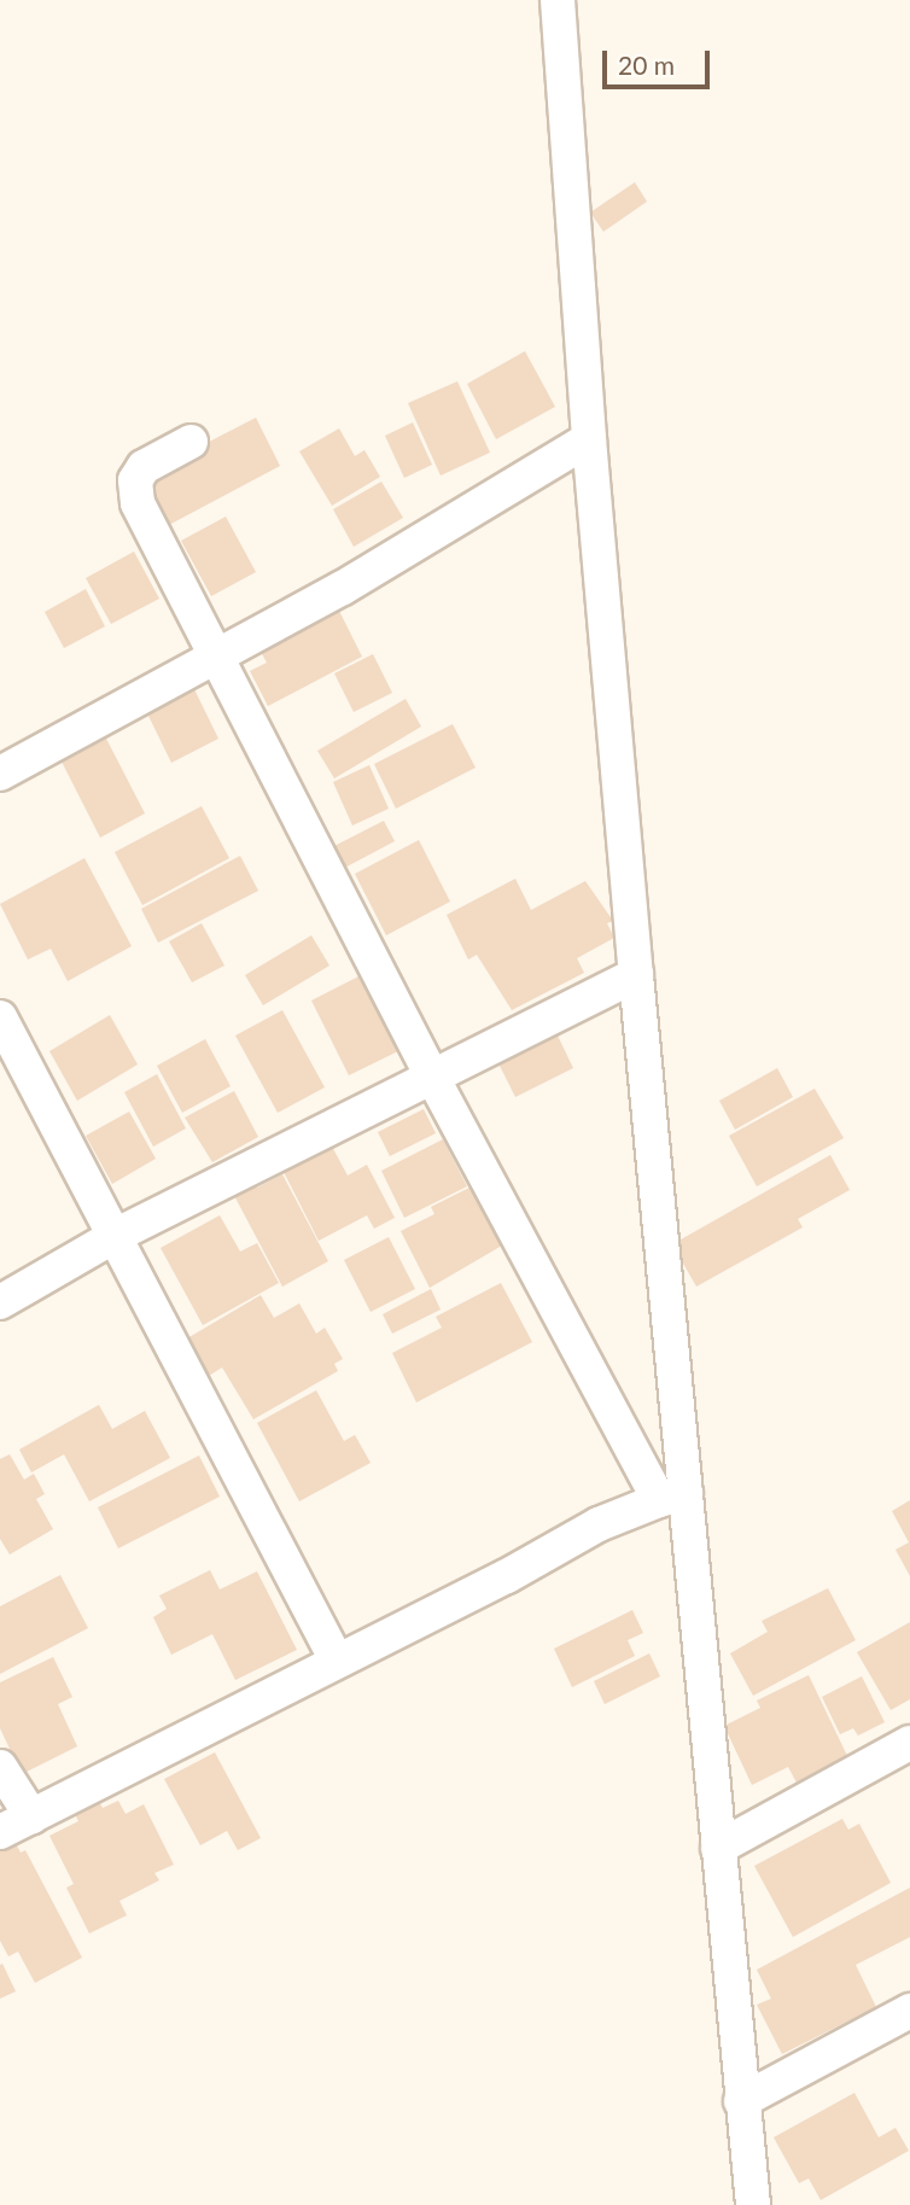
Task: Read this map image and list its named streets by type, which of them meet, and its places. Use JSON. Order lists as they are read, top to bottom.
{
  "scale_bar": "20 m"
}
